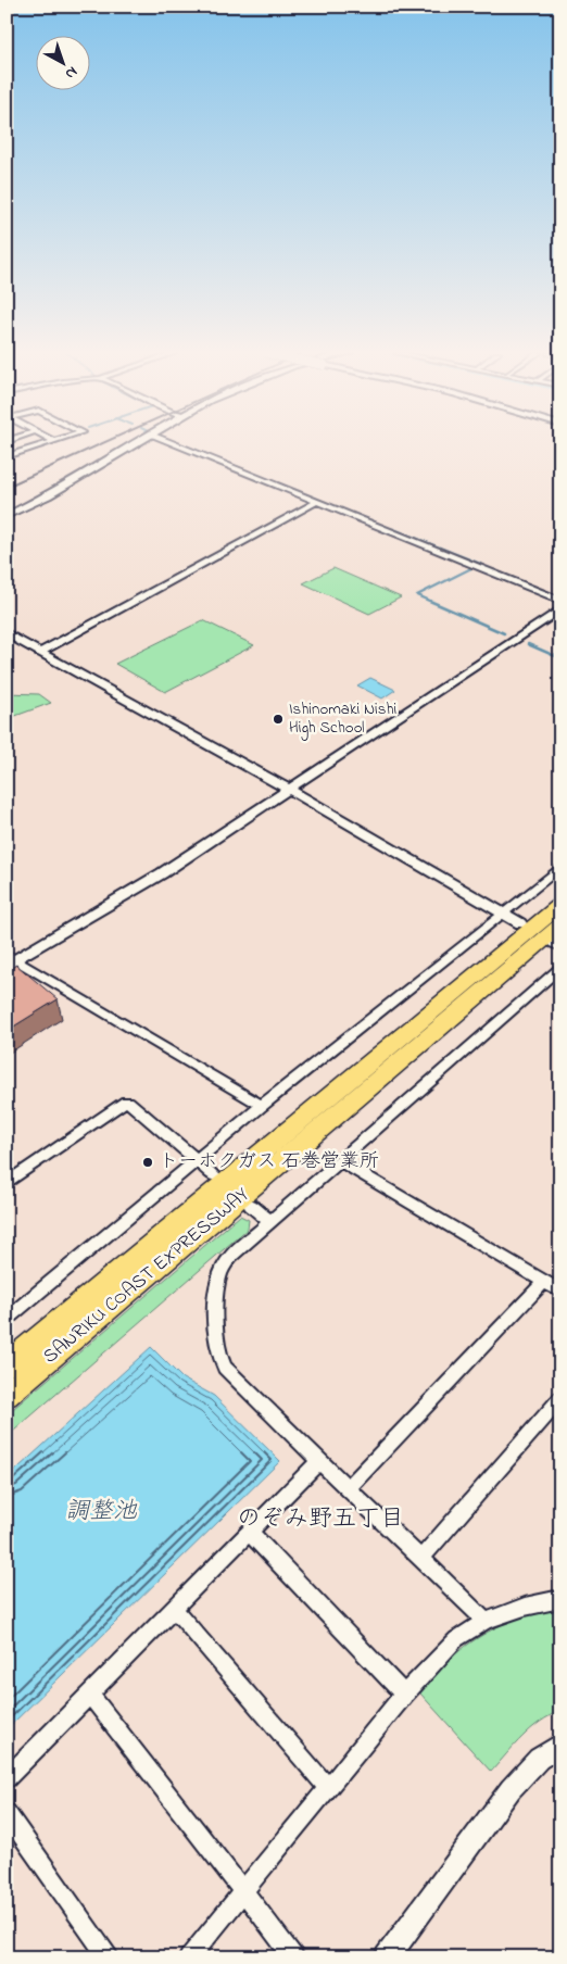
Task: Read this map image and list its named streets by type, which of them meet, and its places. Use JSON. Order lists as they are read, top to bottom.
{
  "streets": {
    "highway": ["SANRIKU COAST EXPRESSWAY"]
  },
  "districts": ["のぞみ野五丁目"],
  "water": ["調整池"],
  "places": ["Ishinomaki Nishi High School", "トーホクガス 石巻営業所"],
  "north": "bottom right"
}
